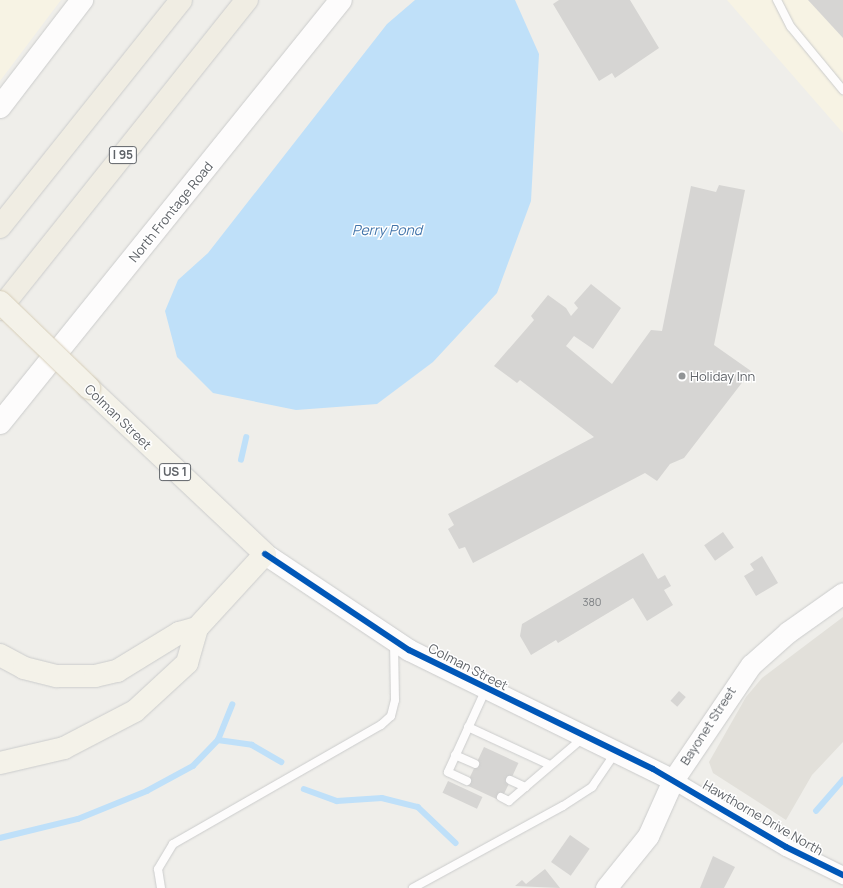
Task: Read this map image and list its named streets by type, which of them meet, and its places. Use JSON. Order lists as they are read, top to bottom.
{
  "streets": {
    "highway": ["I 95"],
    "main road": ["North Frontage Road", "Colman Street", "US 1"],
    "street": ["Bayonet Street", "Hawthorne Drive North"]
  },
  "crossings": [
    ["Colman Street", "Bayonet Street"],
    ["Colman Street", "Hawthorne Drive North"],
    ["Bayonet Street", "Hawthorne Drive North"]
  ],
  "water": ["Perry Pond"],
  "places": ["Holiday Inn"],
  "house_numbers": ["380"]
}
